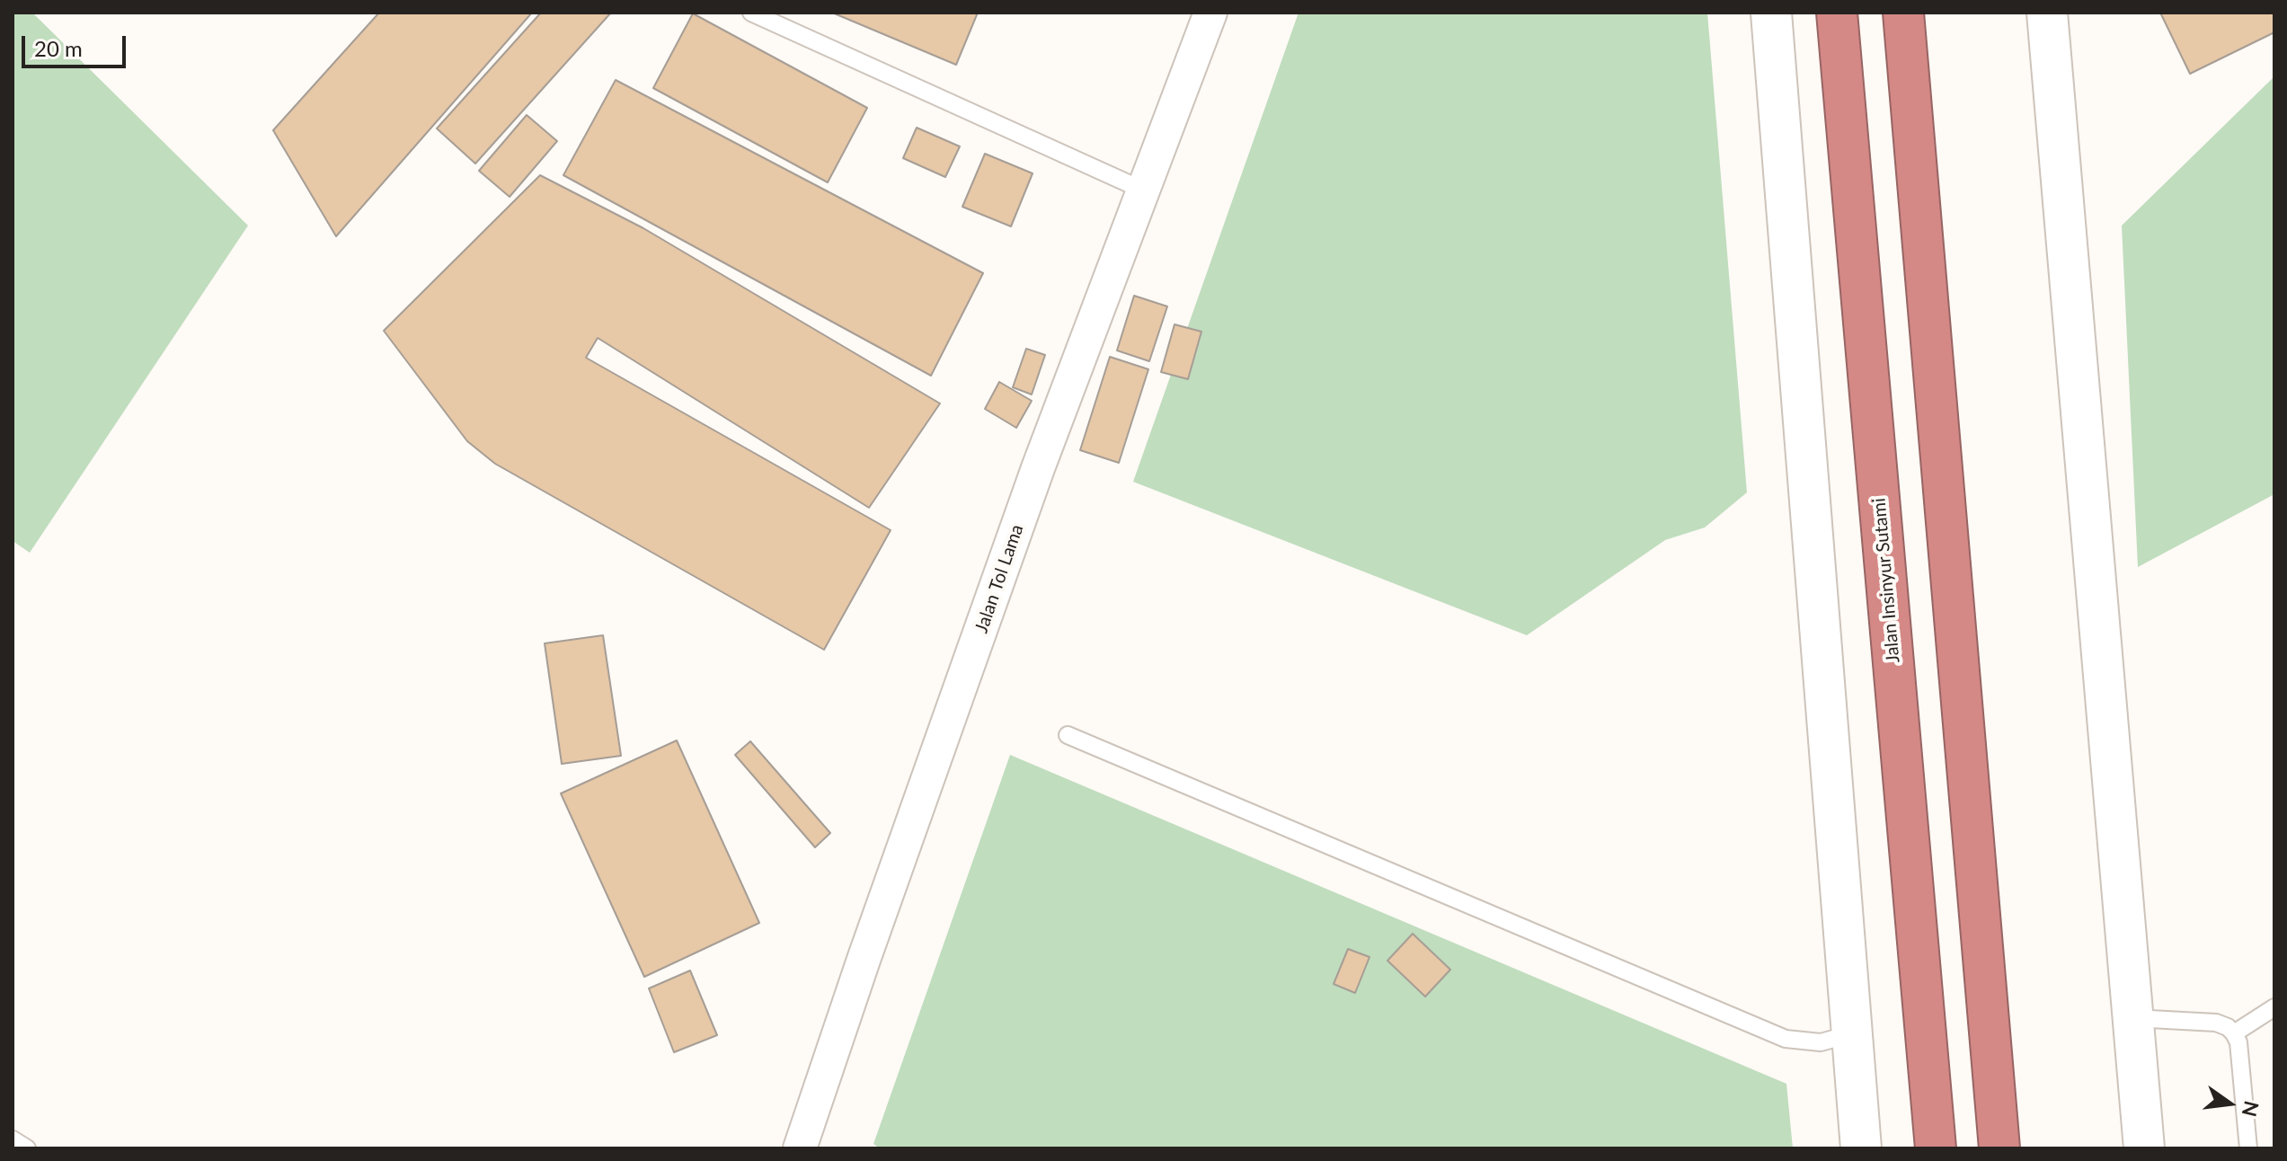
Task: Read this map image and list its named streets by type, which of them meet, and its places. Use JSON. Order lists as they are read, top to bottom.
{
  "streets": {
    "highway": ["Jalan Insinyur Sutami"],
    "street": ["Jalan Tol Lama"]
  },
  "scale_bar": "20 m",
  "north": "right"
}
